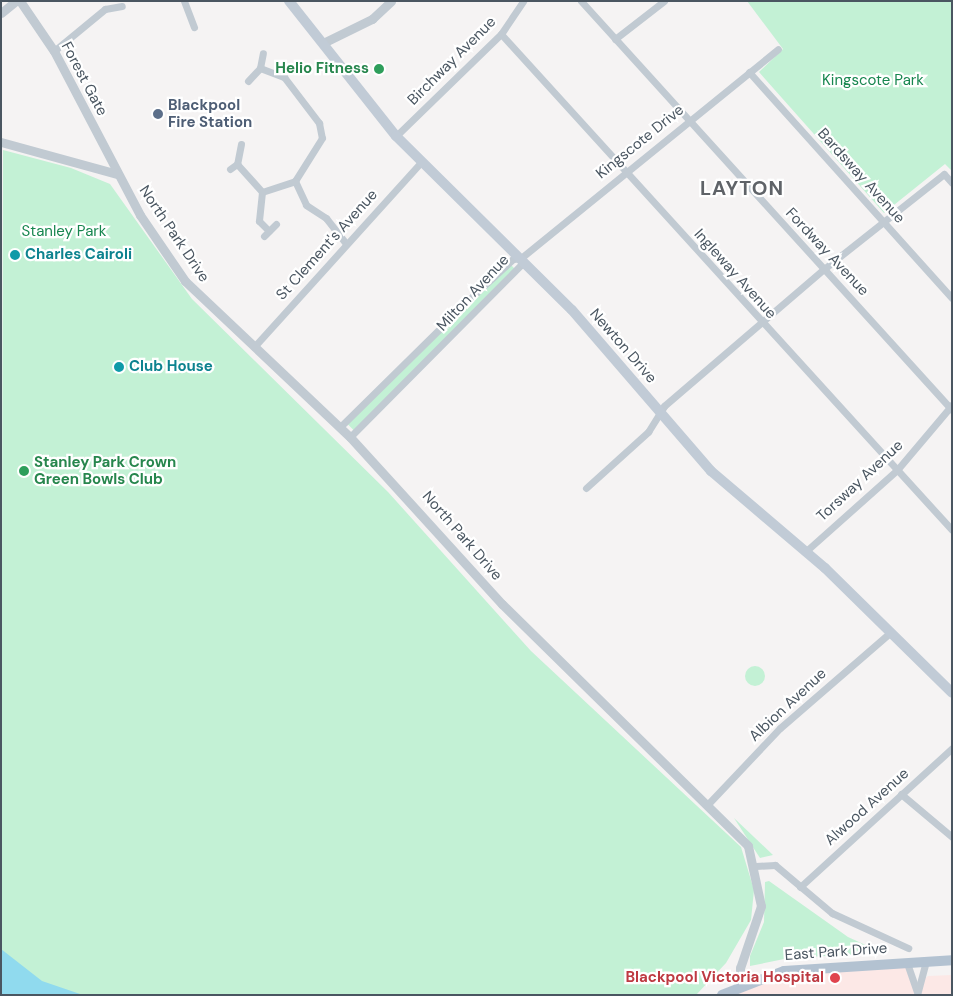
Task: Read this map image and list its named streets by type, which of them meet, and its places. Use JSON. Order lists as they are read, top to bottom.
{
  "streets": {
    "main road": ["Newton Drive", "East Park Drive"],
    "street": [
      "Birchway Avenue",
      "Forest Gate",
      "Kingscote Drive",
      "Bardsway Avenue",
      "North Park Drive",
      "St Clement's Avenue",
      "Fordway Avenue",
      "Ingleway Avenue",
      "Milton Avenue",
      "Torsway Avenue",
      "Albion Avenue",
      "Alwood Avenue"
    ]
  },
  "crossings": [
    ["Birchway Avenue", "Ingleway Avenue"],
    ["Birchway Avenue", "Newton Drive"],
    ["Forest Gate", "North Park Drive"],
    ["Kingscote Drive", "Bardsway Avenue"],
    ["Kingscote Drive", "Fordway Avenue"],
    ["Kingscote Drive", "Ingleway Avenue"],
    ["Kingscote Drive", "Milton Avenue"],
    ["Kingscote Drive", "Newton Drive"],
    ["North Park Drive", "St Clement's Avenue"],
    ["North Park Drive", "Milton Avenue"],
    ["North Park Drive", "Albion Avenue"],
    ["St Clement's Avenue", "Newton Drive"],
    ["Fordway Avenue", "Torsway Avenue"],
    ["Ingleway Avenue", "Torsway Avenue"],
    ["Milton Avenue", "Newton Drive"],
    ["Newton Drive", "Torsway Avenue"],
    ["Newton Drive", "Albion Avenue"]
  ],
  "districts": ["LAYTON"],
  "parks": ["Kingscote Park", "Stanley Park"],
  "places": [
    "Helio Fitness",
    "Blackpool Fire Station",
    "Charles Cairoli",
    "Club House",
    "Stanley Park Crown Green Bowls Club",
    "Blackpool Victoria Hospital"
  ]
}
